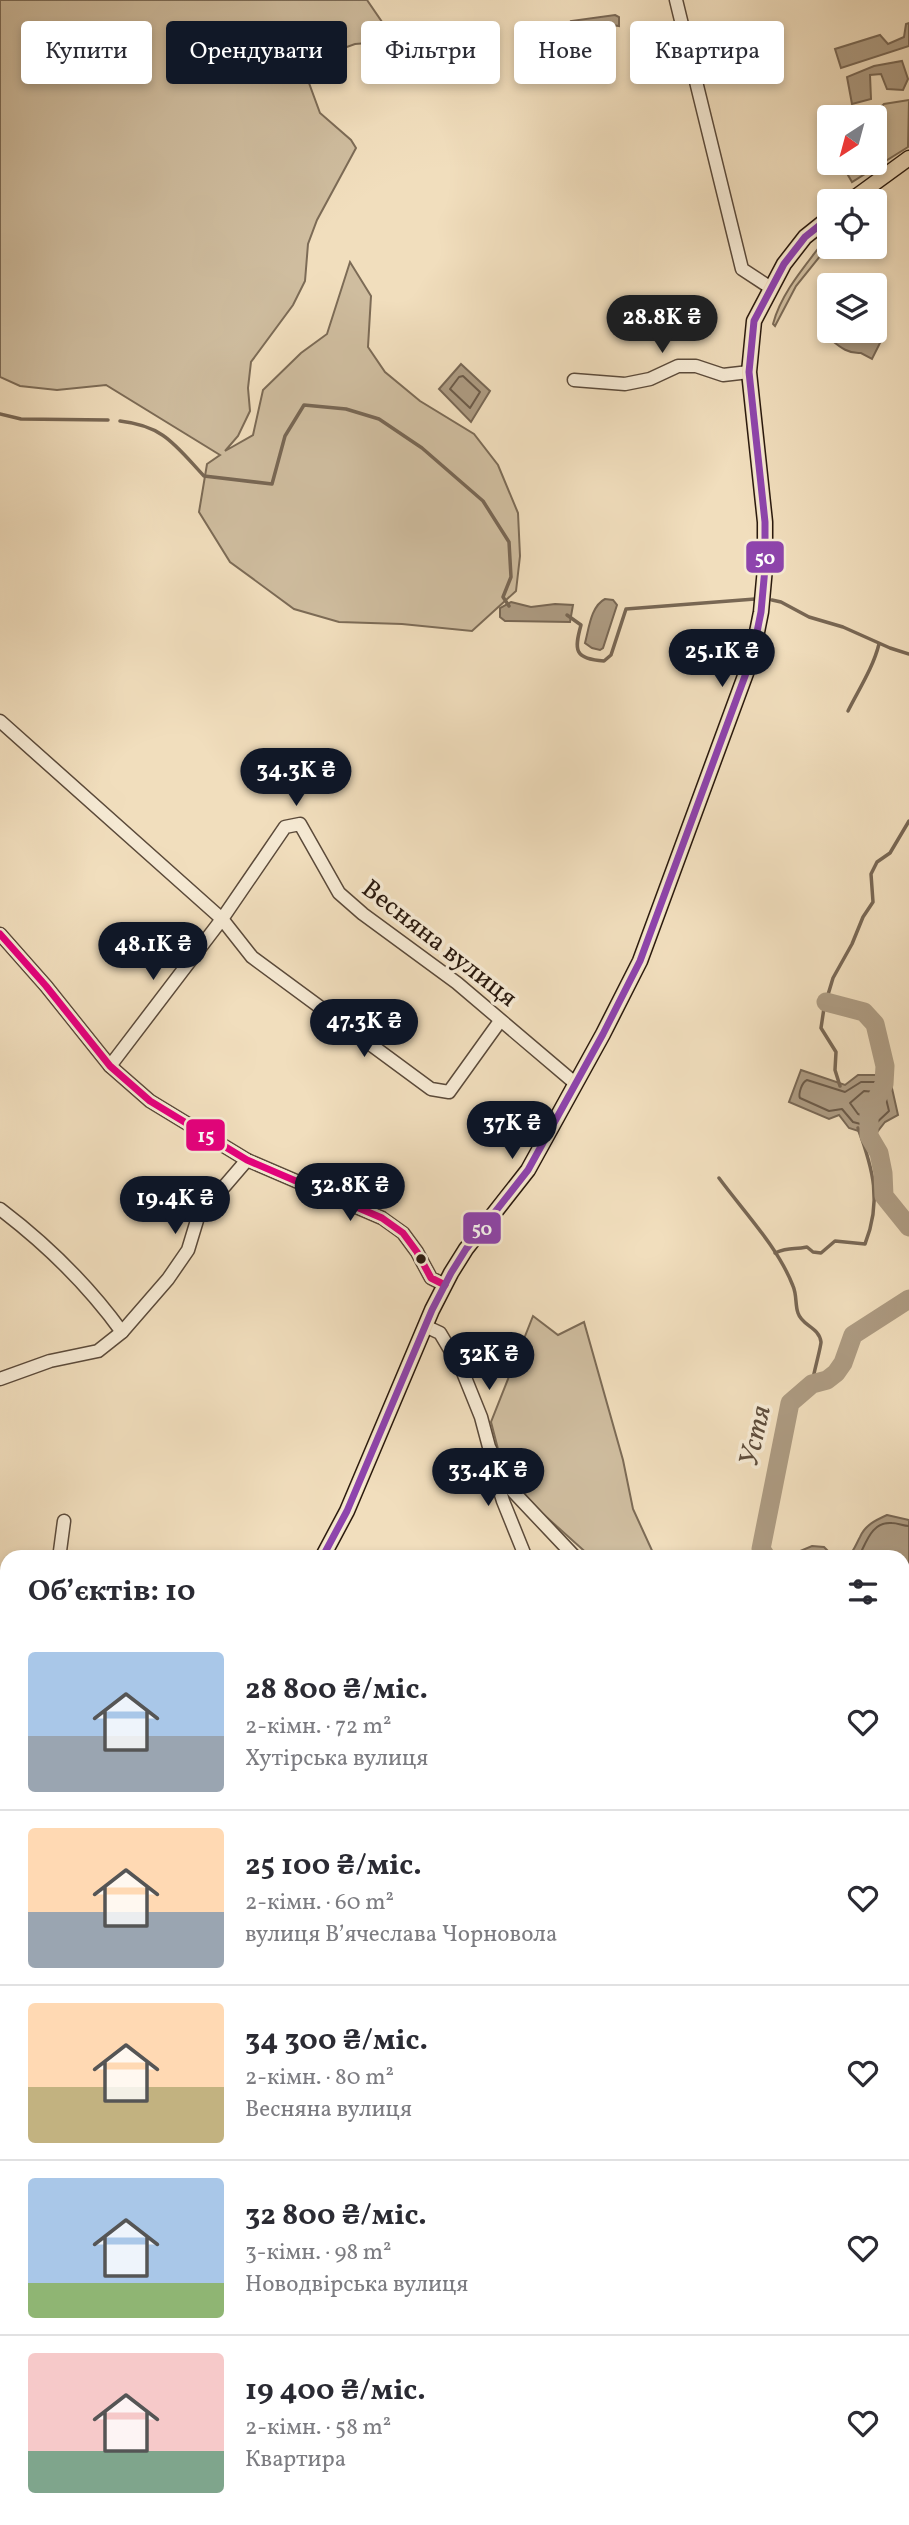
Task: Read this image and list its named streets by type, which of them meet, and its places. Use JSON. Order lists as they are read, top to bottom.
{
  "streets": {
    "street": ["Весняна вулиця"]
  },
  "water": ["Устя"],
  "lines": ["transit line 50", "transit line 15"],
  "north": "bottom left",
  "page": {
    "chip": [
      "Купити",
      "Орендувати",
      "Фільтри",
      "Нове",
      "Квартира"
    ],
    "price": [
      "28.8K ₴",
      "25.1K ₴",
      "34.3K ₴",
      "48.1K ₴",
      "47.3K ₴",
      "37K ₴",
      "32.8K ₴",
      "19.4K ₴",
      "32K ₴",
      "33.4K ₴"
    ],
    "heading": "Об’єктів: 10",
    "list": [
      {
        "name": "28 800 ₴/міс.",
        "note": "2-кімн. · 72 m² · Хутірська вулиця"
      },
      {
        "name": "25 100 ₴/міс.",
        "note": "2-кімн. · 60 m² · вулиця Вʼячеслава Чорновола"
      },
      {
        "name": "34 300 ₴/міс.",
        "note": "2-кімн. · 80 m² · Весняна вулиця"
      },
      {
        "name": "32 800 ₴/міс.",
        "note": "3-кімн. · 98 m² · Новодвірська вулиця"
      },
      {
        "name": "19 400 ₴/міс.",
        "note": "2-кімн. · 58 m² · Квартира"
      }
    ]
  }
}
